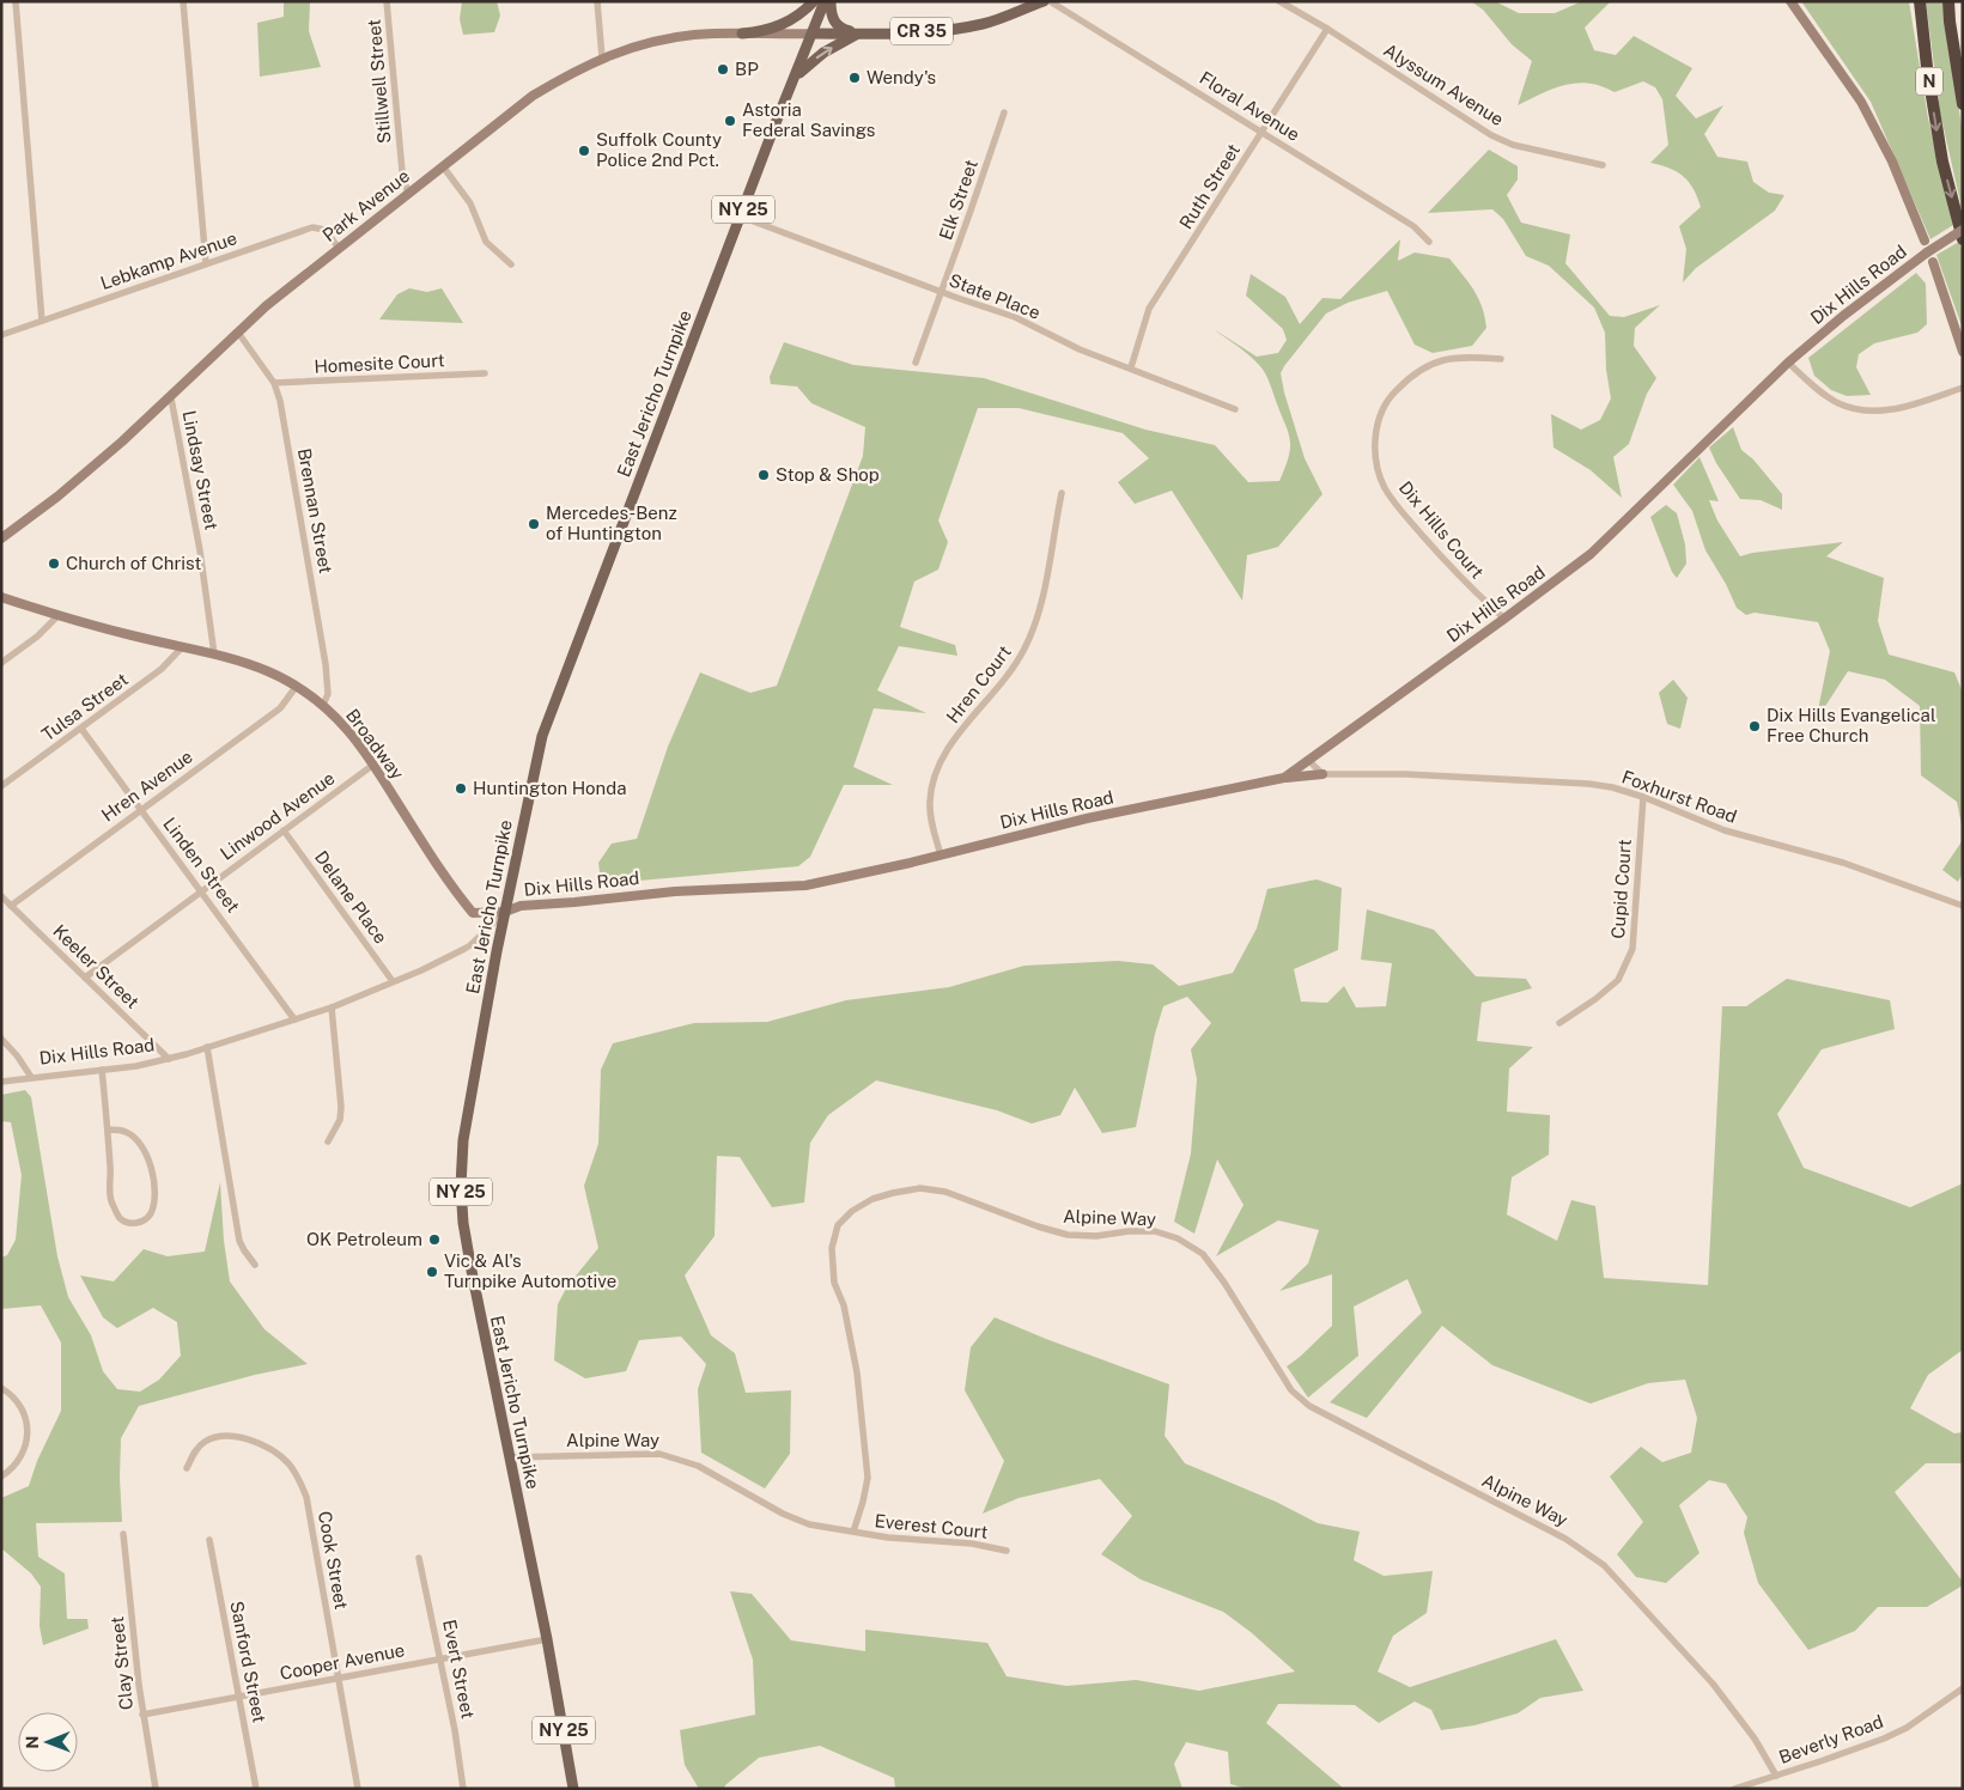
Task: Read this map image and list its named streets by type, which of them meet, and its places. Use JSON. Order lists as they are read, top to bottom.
{
  "streets": {
    "highway": ["N"],
    "main road": [
      "CR 35",
      "Park Avenue",
      "NY 25",
      "Dix Hills Road",
      "East Jericho Turnpike",
      "Broadway"
    ],
    "street": [
      "Stillwell Street",
      "Alyssum Avenue",
      "Floral Avenue",
      "Ruth Street",
      "Elk Street",
      "Lebkamp Avenue",
      "State Place",
      "Homesite Court",
      "Lindsay Street",
      "Brennan Street",
      "Dix Hills Court",
      "Hren Court",
      "Tulsa Street",
      "Hren Avenue",
      "Foxhurst Road",
      "Linwood Avenue",
      "Linden Street",
      "Cupid Court",
      "Delane Place",
      "Keeler Street",
      "Alpine Way",
      "Everest Court",
      "Cook Street",
      "Sanford Street",
      "Cooper Avenue",
      "Clay Street",
      "Evert Street",
      "Beverly Road"
    ]
  },
  "crossings": [
    ["CR 35", "Park Avenue"],
    ["CR 35", "East Jericho Turnpike"],
    ["Stillwell Street", "Park Avenue"],
    ["Alyssum Avenue", "Ruth Street"],
    ["Floral Avenue", "Ruth Street"],
    ["Ruth Street", "State Place"],
    ["Elk Street", "State Place"],
    ["Park Avenue", "Lebkamp Avenue"],
    ["Park Avenue", "East Jericho Turnpike"],
    ["Park Avenue", "Lindsay Street"],
    ["Park Avenue", "Brennan Street"],
    ["Dix Hills Road", "East Jericho Turnpike"],
    ["Dix Hills Road", "Dix Hills Court"],
    ["Dix Hills Road", "Hren Court"],
    ["Dix Hills Road", "Broadway"],
    ["Dix Hills Road", "Linden Street"],
    ["Dix Hills Road", "Delane Place"],
    ["Dix Hills Road", "Keeler Street"],
    ["State Place", "East Jericho Turnpike"],
    ["Homesite Court", "Brennan Street"],
    ["East Jericho Turnpike", "Broadway"],
    ["East Jericho Turnpike", "Alpine Way"],
    ["East Jericho Turnpike", "Cooper Avenue"],
    ["Lindsay Street", "Broadway"],
    ["Brennan Street", "Broadway"],
    ["Tulsa Street", "Broadway"],
    ["Tulsa Street", "Linden Street"],
    ["Broadway", "Hren Avenue"],
    ["Broadway", "Linwood Avenue"],
    ["Hren Avenue", "Linden Street"],
    ["Hren Avenue", "Keeler Street"],
    ["Foxhurst Road", "Cupid Court"],
    ["Linwood Avenue", "Linden Street"],
    ["Linwood Avenue", "Delane Place"],
    ["Linwood Avenue", "Keeler Street"],
    ["Alpine Way", "Everest Court"],
    ["Alpine Way", "Beverly Road"],
    ["Cook Street", "Cooper Avenue"],
    ["Sanford Street", "Cooper Avenue"],
    ["Cooper Avenue", "Clay Street"],
    ["Cooper Avenue", "Evert Street"]
  ],
  "places": [
    "BP",
    "Wendy's",
    "Astoria Federal Savings",
    "Suffolk County Police 2nd Pct.",
    "Stop & Shop",
    "Mercedes-Benz of Huntington",
    "Church of Christ",
    "Dix Hills Evangelical Free Church",
    "Huntington Honda",
    "OK Petroleum",
    "Vic & Al's Turnpike Automotive"
  ],
  "north": "left"
}
